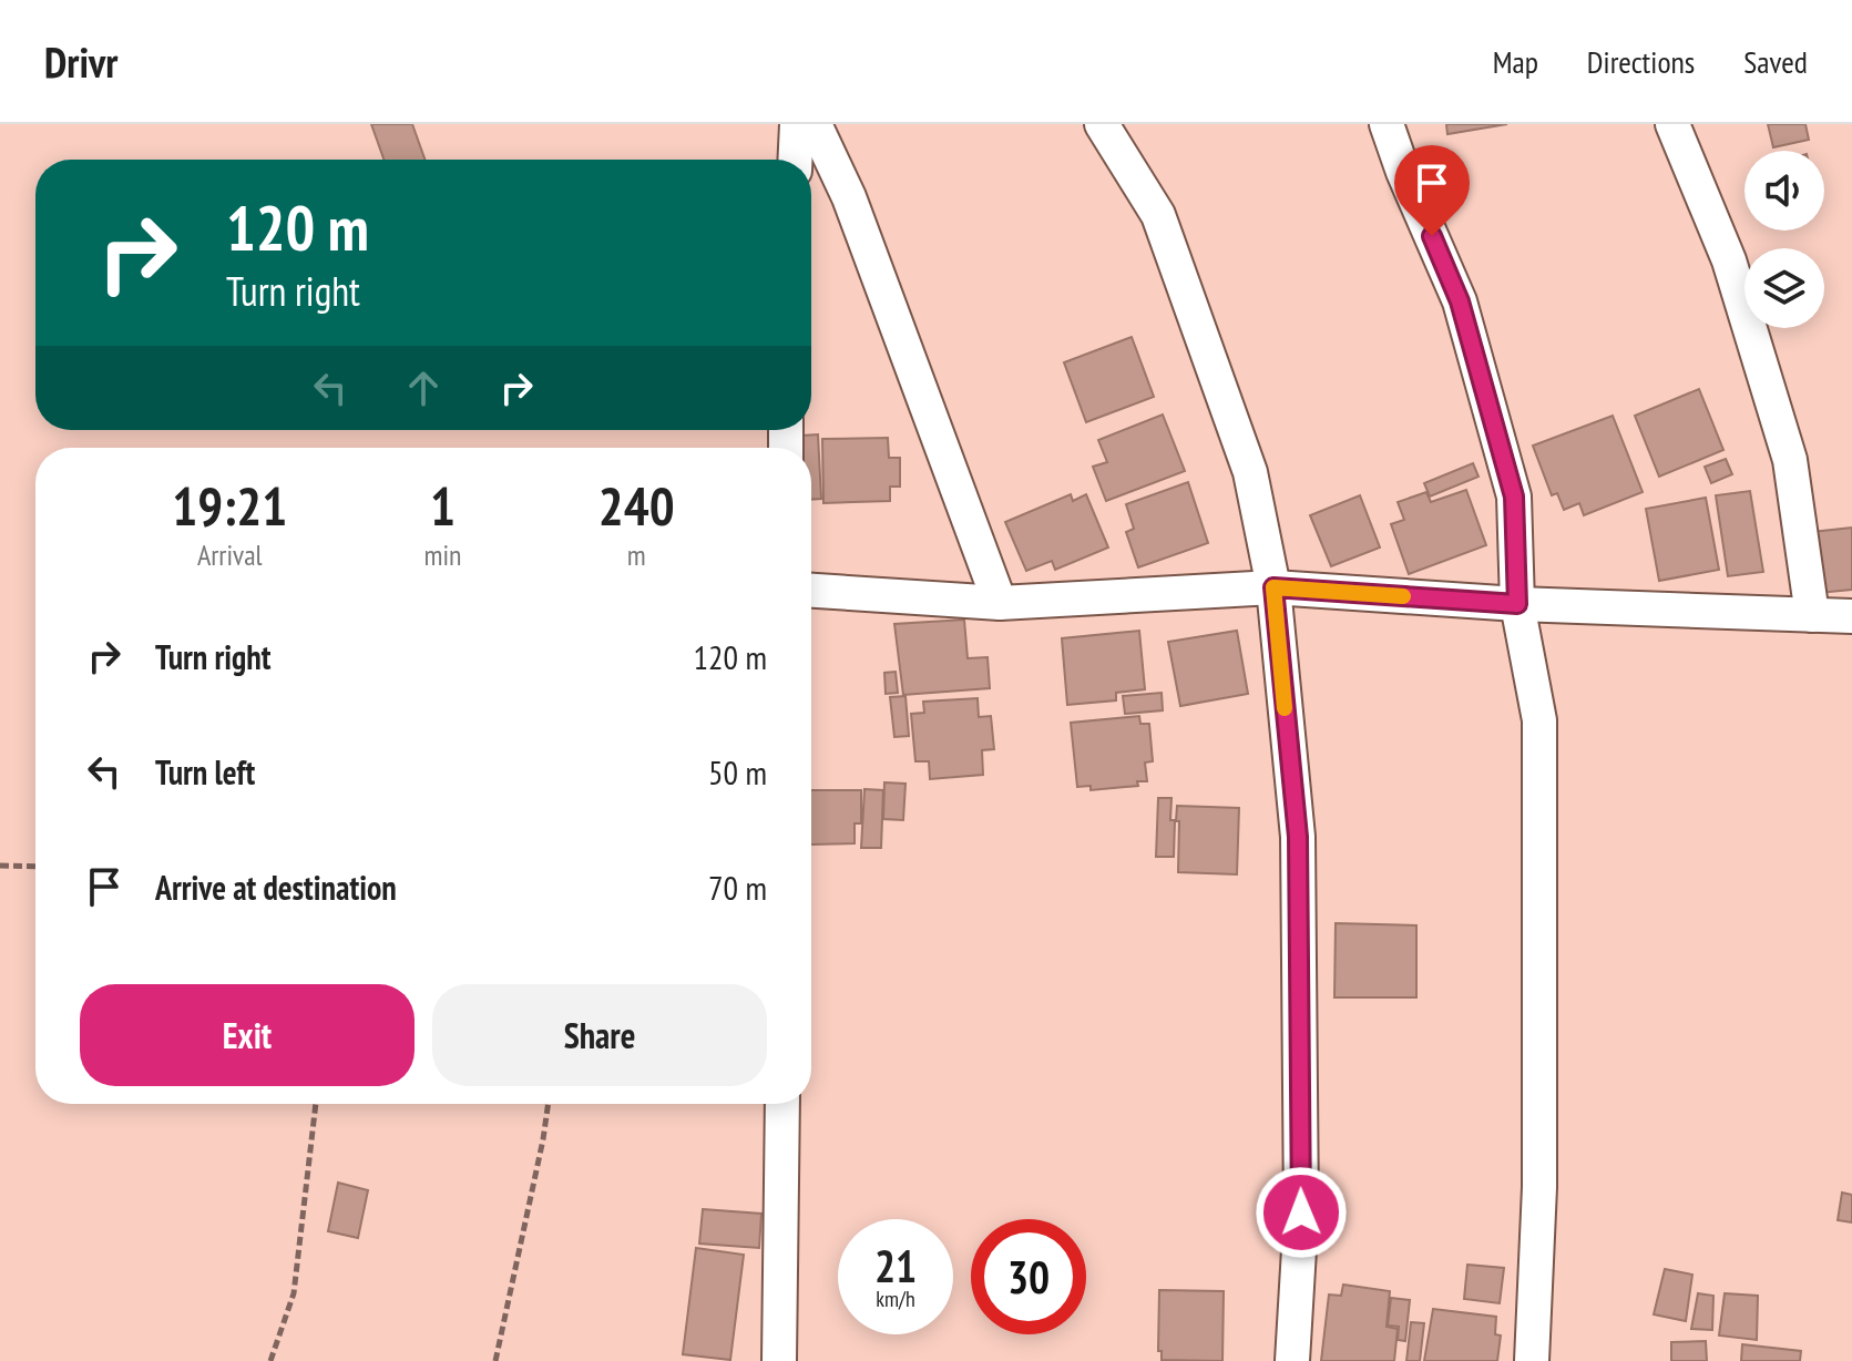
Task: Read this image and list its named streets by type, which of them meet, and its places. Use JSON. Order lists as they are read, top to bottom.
{
  "page": {
    "header": "Drivr",
    "nav": ["Map", "Directions", "Saved"],
    "turn": ["120 m", "Turn right"],
    "eta": [
      "19:21",
      "Arrival",
      "1",
      "min",
      "240",
      "m"
    ],
    "list": [
      {
        "name": "Turn right",
        "value": "120 m"
      },
      {
        "name": "Turn left",
        "value": "50 m"
      },
      {
        "name": "Arrive at destination",
        "value": "70 m"
      }
    ],
    "buttons": ["Exit", "Share"],
    "speed": "21 km/h",
    "limit": "30"
  }
}
